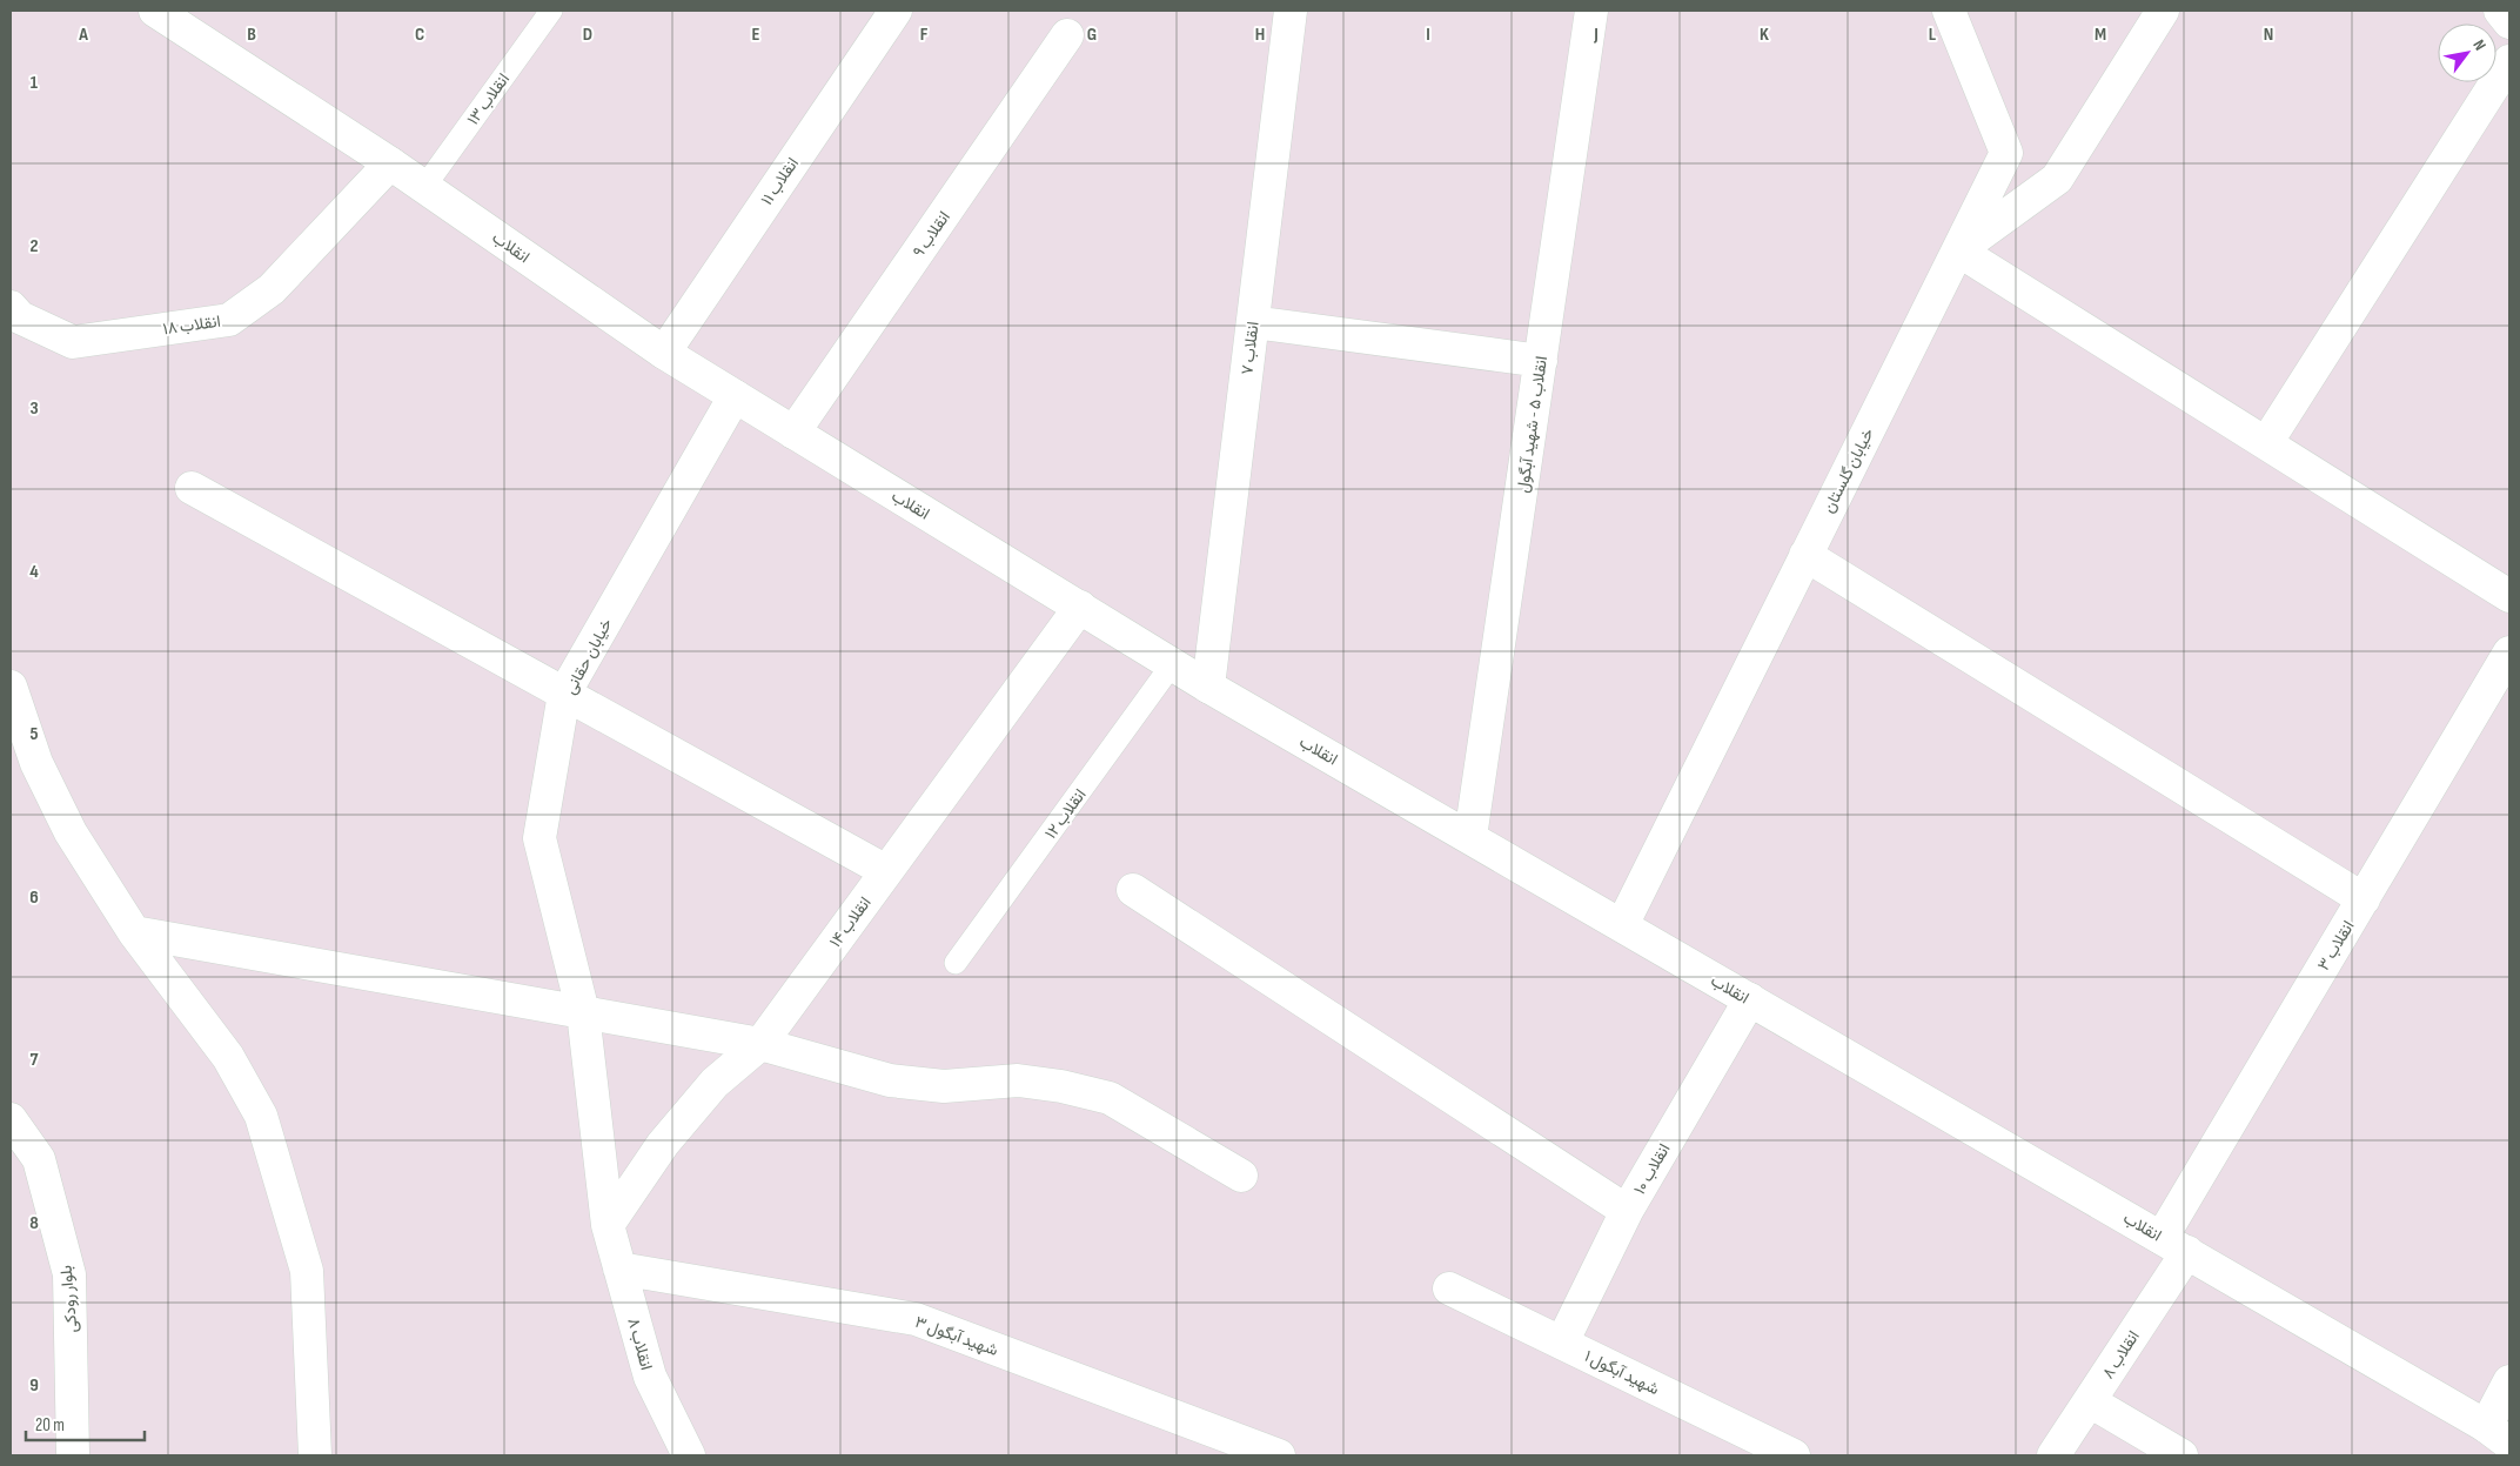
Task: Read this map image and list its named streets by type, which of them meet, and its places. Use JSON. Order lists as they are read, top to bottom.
{
  "streets": {
    "street": [
      "انقلاب ۱۱",
      "انقلاب ۹",
      "انقلاب",
      "انقلاب ۱۸",
      "انقلاب ۷",
      "انقلاب ۵ - شهید آبگول",
      "خیابان گلستان",
      "خیابان حقانی",
      "انقلاب ۱۴",
      "انقلاب ۳",
      "انقلاب ۱۰",
      "بلوار رودکی",
      "شهید آبگول ۳",
      "انقلاب ۸",
      "شهید آبگول ۱"
    ],
    "lane": ["انقلاب ۱۳", "انقلاب ۱۲"]
  },
  "crossings": [
    ["انقلاب ۱۳", "انقلاب"],
    ["انقلاب ۱۱", "انقلاب"],
    ["انقلاب ۹", "انقلاب"],
    ["انقلاب", "انقلاب ۱۸"],
    ["انقلاب", "انقلاب ۷"],
    ["انقلاب", "انقلاب ۵ - شهید آبگول"],
    ["انقلاب", "خیابان گلستان"],
    ["انقلاب", "خیابان حقانی"],
    ["انقلاب", "انقلاب ۱۲"],
    ["انقلاب", "انقلاب ۱۴"],
    ["انقلاب", "انقلاب ۳"],
    ["انقلاب", "انقلاب ۱۰"],
    ["انقلاب", "انقلاب ۸"],
    ["خیابان حقانی", "انقلاب ۱۴"],
    ["خیابان حقانی", "انقلاب ۸"],
    ["انقلاب ۱۴", "انقلاب ۸"],
    ["انقلاب ۳", "انقلاب ۸"],
    ["انقلاب ۱۰", "شهید آبگول ۱"],
    ["شهید آبگول ۳", "انقلاب ۸"]
  ],
  "scale_bar": "20 m",
  "north": "top right",
  "grid": {
    "columns": [
      "A",
      "B",
      "C",
      "D",
      "E",
      "F",
      "G",
      "H",
      "I",
      "J",
      "K",
      "L",
      "M",
      "N"
    ],
    "rows": [
      "1",
      "2",
      "3",
      "4",
      "5",
      "6",
      "7",
      "8",
      "9"
    ]
  }
}
